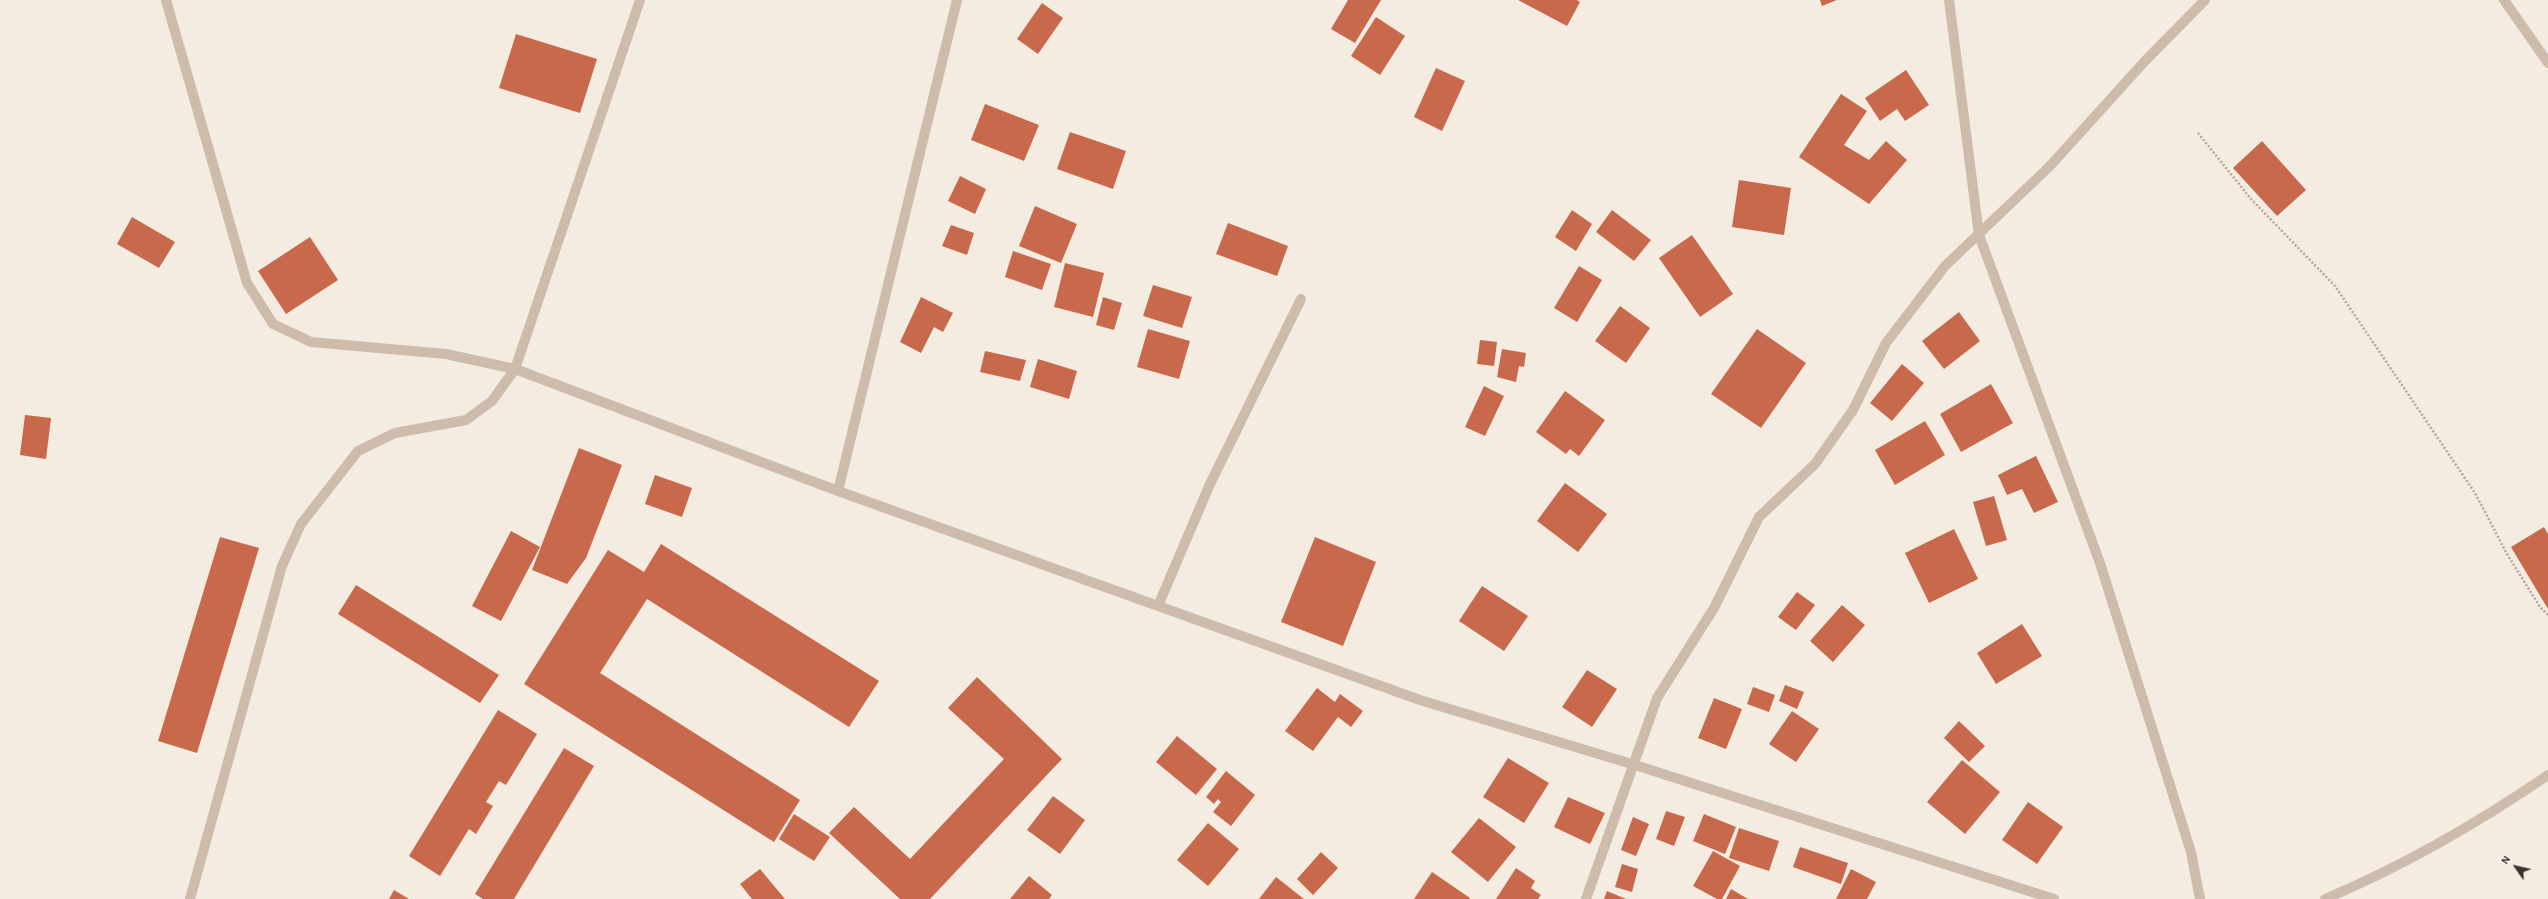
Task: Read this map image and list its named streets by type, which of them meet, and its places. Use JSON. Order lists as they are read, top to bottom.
{
  "north": "top left"
}
